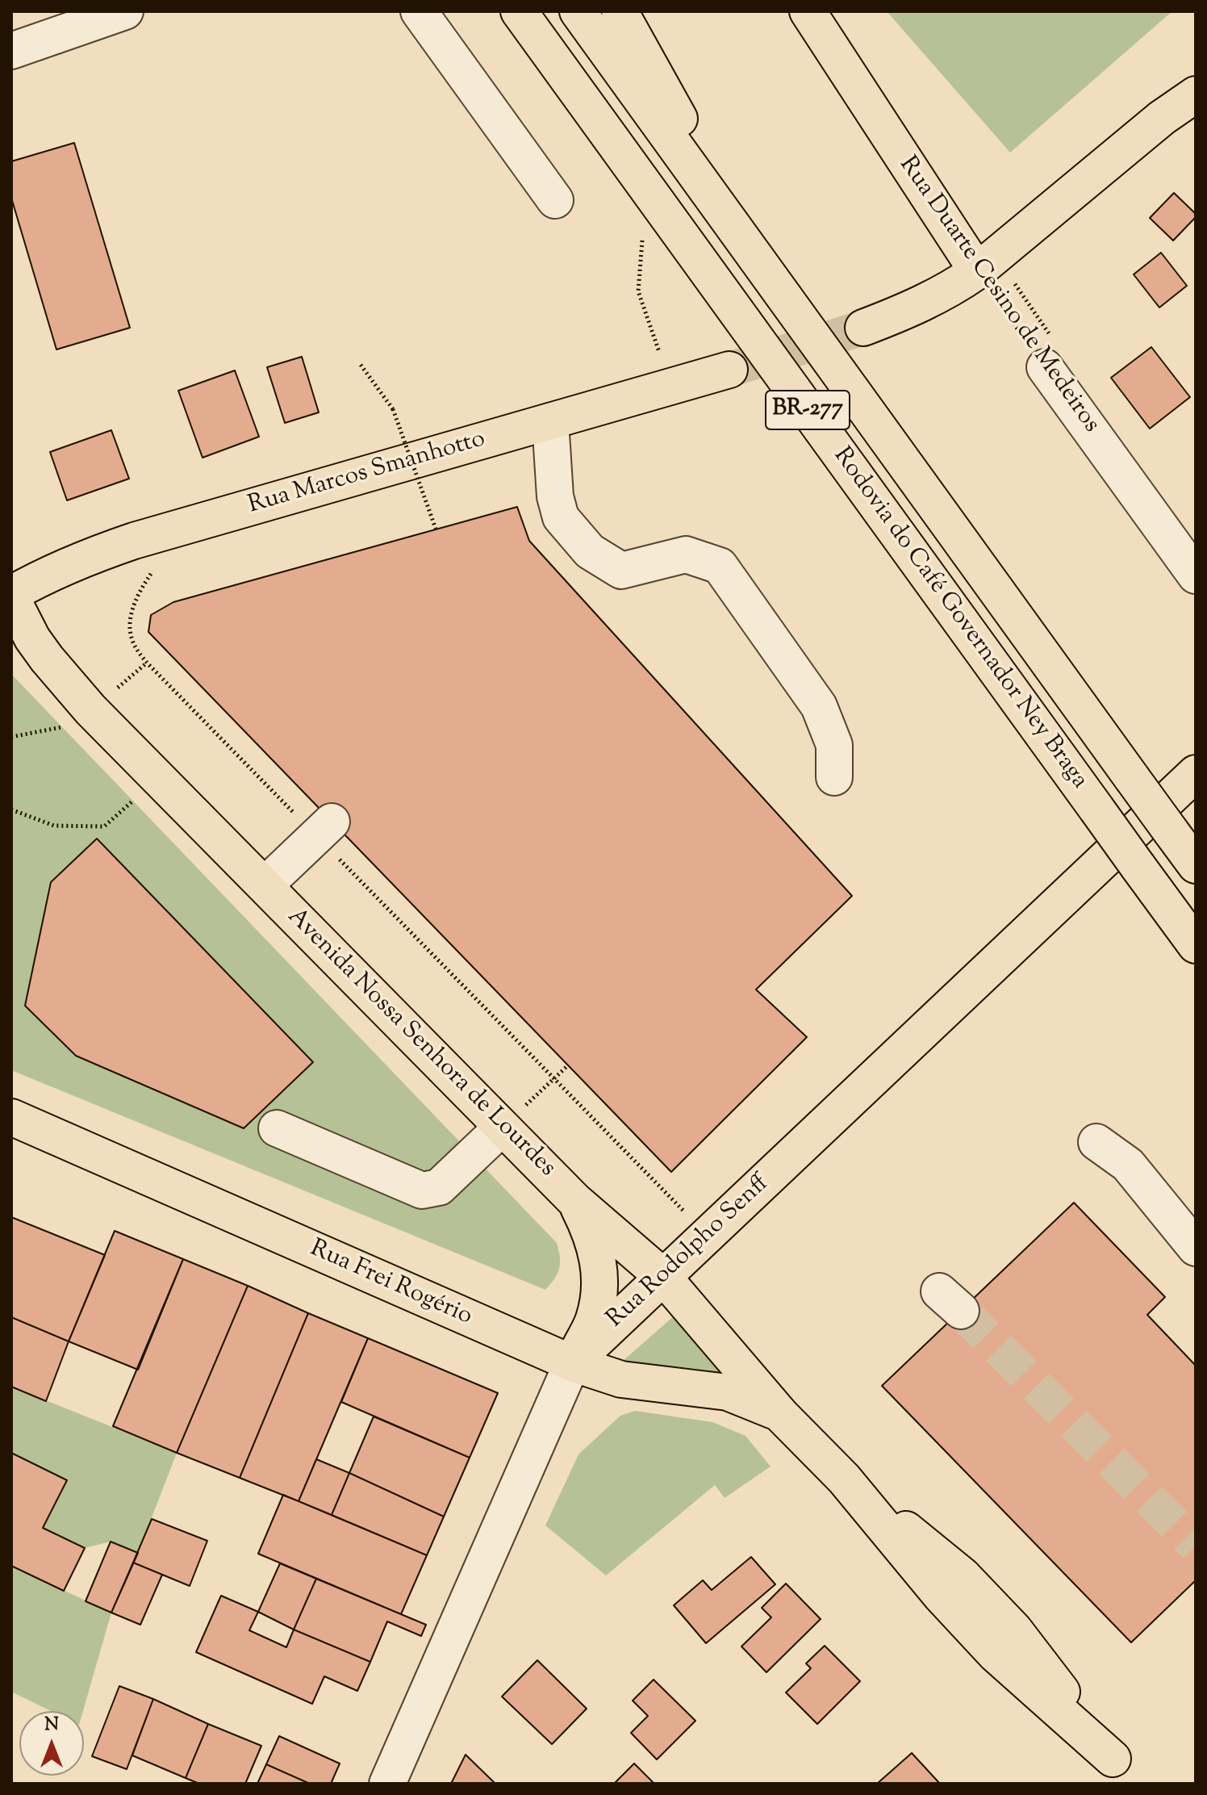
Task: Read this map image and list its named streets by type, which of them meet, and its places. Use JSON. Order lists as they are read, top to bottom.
{
  "streets": {
    "main road": [
      "Rua Duarte Cesino de Medeiros",
      "BR-277",
      "Rua Marcos Smanhotto",
      "Rodovia do Café Governador Ney Braga",
      "Avenida Nossa Senhora de Lourdes",
      "Rua Rodolpho Senff",
      "Rua Frei Rogério"
    ]
  },
  "crossings": [
    ["Rua Marcos Smanhotto", "Avenida Nossa Senhora de Lourdes"],
    ["Rodovia do Café Governador Ney Braga", "Rua Rodolpho Senff"],
    ["Avenida Nossa Senhora de Lourdes", "Rua Rodolpho Senff"],
    ["Avenida Nossa Senhora de Lourdes", "Rua Frei Rogério"],
    ["Rua Rodolpho Senff", "Rua Frei Rogério"]
  ],
  "north": "top"
}
